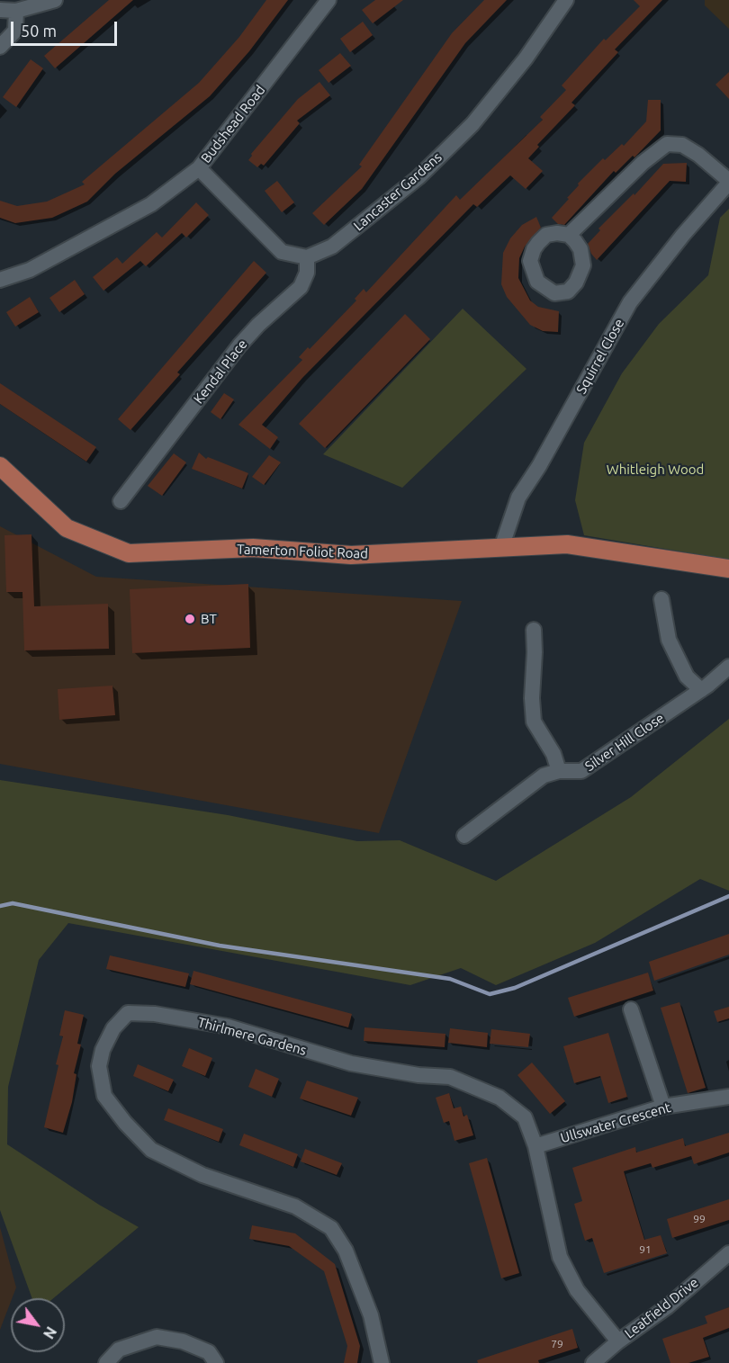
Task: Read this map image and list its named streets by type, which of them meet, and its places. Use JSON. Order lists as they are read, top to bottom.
{
  "streets": {
    "main road": ["Tamerton Foliot Road"],
    "street": [
      "Budshead Road",
      "Lancaster Gardens",
      "Squirrel Close",
      "Kendal Place",
      "Silver Hill Close",
      "Thirlmere Gardens",
      "Ullswater Crescent",
      "Leatfield Drive"
    ]
  },
  "crossings": [
    ["Lancaster Gardens", "Kendal Place"],
    ["Squirrel Close", "Tamerton Foliot Road"],
    ["Thirlmere Gardens", "Ullswater Crescent"],
    ["Thirlmere Gardens", "Leatfield Drive"]
  ],
  "parks": ["Whitleigh Wood"],
  "places": ["BT"],
  "house_numbers": ["99", "91", "79"],
  "scale_bar": "50 m",
  "north": "bottom right"
}
